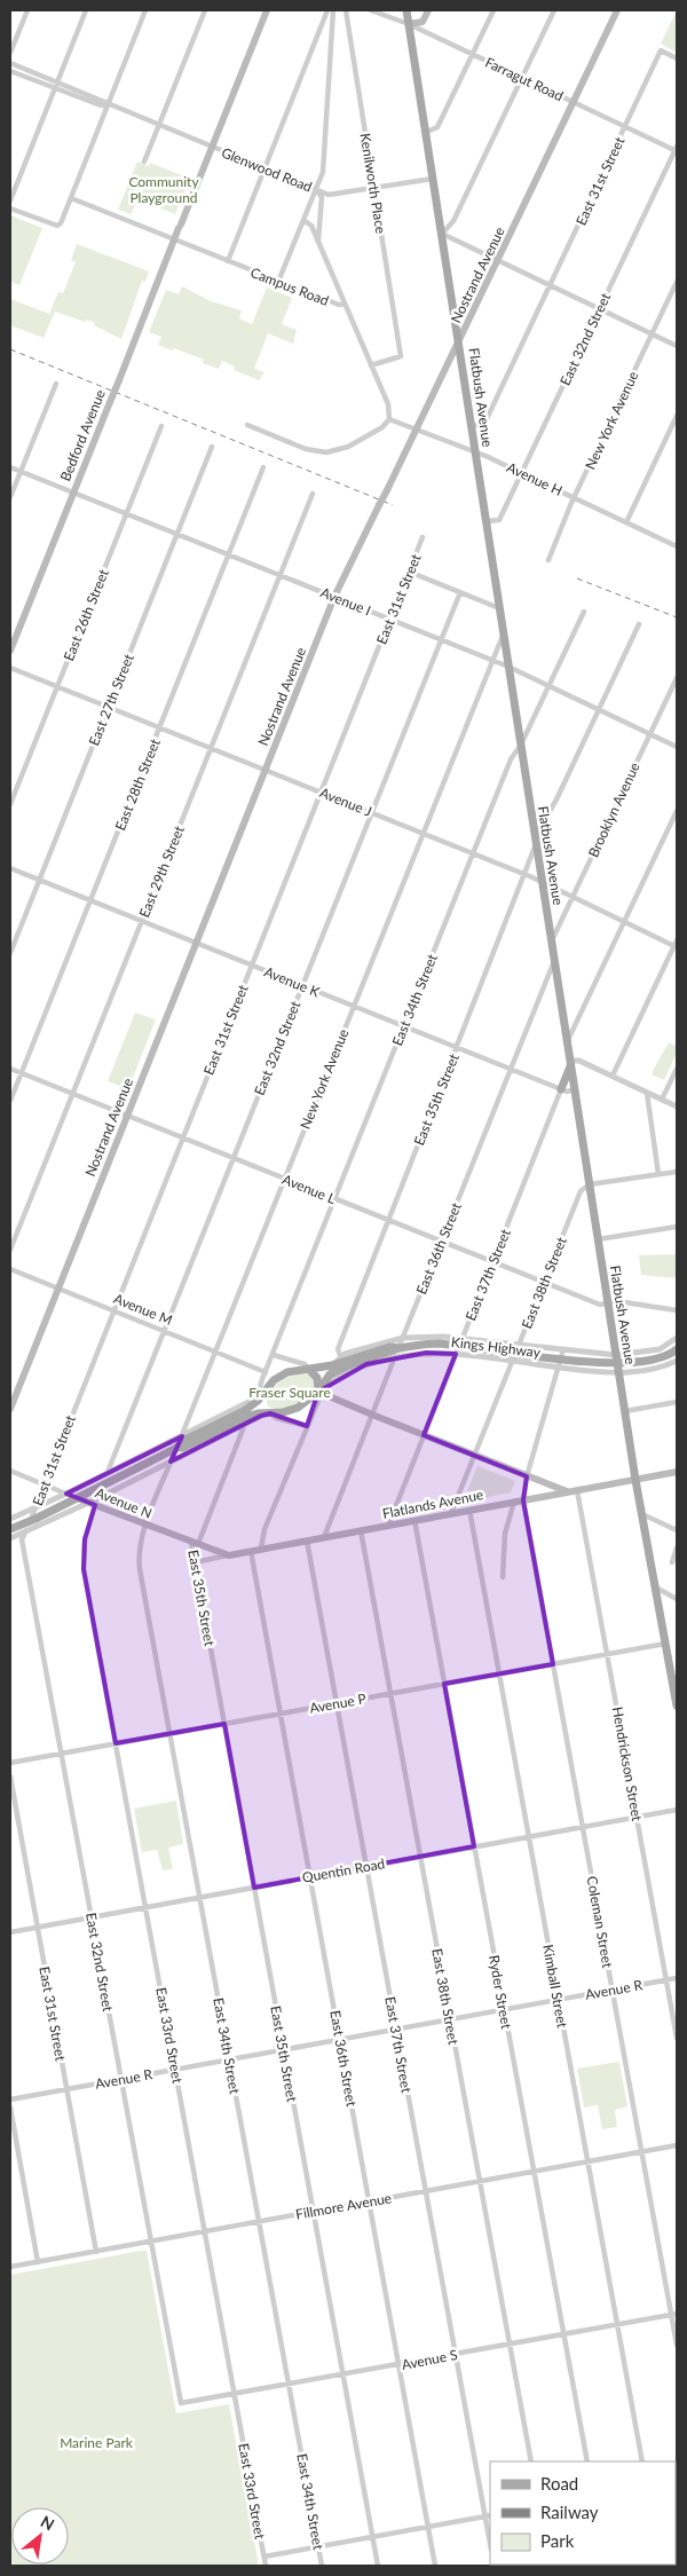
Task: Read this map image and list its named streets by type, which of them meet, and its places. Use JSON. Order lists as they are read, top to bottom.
{
  "streets": {
    "main road": [
      "Nostrand Avenue",
      "Flatbush Avenue",
      "Bedford Avenue",
      "Kings Highway",
      "Avenue N",
      "Flatlands Avenue"
    ],
    "street": [
      "Farragut Road",
      "Glenwood Road",
      "East 31st Street",
      "Kenilworth Place",
      "Campus Road",
      "East 32nd Street",
      "New York Avenue",
      "Avenue H",
      "Avenue I",
      "East 26th Street",
      "East 27th Street",
      "East 28th Street",
      "Avenue J",
      "Brooklyn Avenue",
      "East 29th Street",
      "Avenue K",
      "East 34th Street",
      "East 35th Street",
      "Avenue L",
      "East 36th Street",
      "East 37th Street",
      "East 38th Street",
      "Avenue M",
      "Avenue P",
      "Hendrickson Street",
      "Quentin Road",
      "Coleman Street",
      "Kimball Street",
      "Avenue R",
      "Ryder Street",
      "East 33rd Street",
      "Fillmore Avenue",
      "Avenue S"
    ]
  },
  "crossings": [
    ["Farragut Road", "East 31st Street"],
    ["Farragut Road", "Nostrand Avenue"],
    ["Farragut Road", "East 32nd Street"],
    ["Farragut Road", "Flatbush Avenue"],
    ["Glenwood Road", "Kenilworth Place"],
    ["Glenwood Road", "Flatbush Avenue"],
    ["Glenwood Road", "Bedford Avenue"],
    ["East 31st Street", "East 32nd Street"],
    ["East 31st Street", "Flatbush Avenue"],
    ["East 31st Street", "Avenue I"],
    ["East 31st Street", "Avenue J"],
    ["East 31st Street", "Avenue K"],
    ["East 31st Street", "Avenue L"],
    ["East 31st Street", "Avenue M"],
    ["East 31st Street", "Kings Highway"],
    ["East 31st Street", "Avenue N"],
    ["East 31st Street", "Quentin Road"],
    ["East 31st Street", "Avenue R"],
    ["East 31st Street", "Fillmore Avenue"],
    ["Kenilworth Place", "Campus Road"],
    ["Nostrand Avenue", "Flatbush Avenue"],
    ["Nostrand Avenue", "Avenue H"],
    ["Nostrand Avenue", "Avenue I"],
    ["Nostrand Avenue", "Avenue J"],
    ["Nostrand Avenue", "Avenue K"],
    ["Nostrand Avenue", "Avenue L"],
    ["Nostrand Avenue", "Avenue M"],
    ["Campus Road", "Bedford Avenue"],
    ["Campus Road", "Avenue H"],
    ["East 32nd Street", "Flatbush Avenue"],
    ["East 32nd Street", "Avenue H"],
    ["East 32nd Street", "Avenue I"],
    ["East 32nd Street", "Avenue J"],
    ["East 32nd Street", "Avenue K"],
    ["East 32nd Street", "Avenue L"],
    ["East 32nd Street", "Avenue M"],
    ["East 32nd Street", "Kings Highway"],
    ["East 32nd Street", "Avenue P"],
    ["East 32nd Street", "Quentin Road"],
    ["East 32nd Street", "Avenue R"],
    ["East 32nd Street", "Fillmore Avenue"],
    ["East 32nd Street", "Avenue S"],
    ["Flatbush Avenue", "New York Avenue"],
    ["Flatbush Avenue", "Avenue H"],
    ["Flatbush Avenue", "Avenue I"],
    ["Flatbush Avenue", "Avenue J"],
    ["Flatbush Avenue", "Brooklyn Avenue"],
    ["Flatbush Avenue", "Avenue K"],
    ["Flatbush Avenue", "East 34th Street"],
    ["Flatbush Avenue", "East 35th Street"],
    ["Flatbush Avenue", "Avenue L"],
    ["Flatbush Avenue", "East 36th Street"],
    ["Flatbush Avenue", "East 38th Street"],
    ["Flatbush Avenue", "Kings Highway"],
    ["Flatbush Avenue", "Flatlands Avenue"],
    ["Flatbush Avenue", "Avenue P"],
    ["New York Avenue", "Avenue H"],
    ["New York Avenue", "Avenue I"],
    ["New York Avenue", "Avenue J"],
    ["New York Avenue", "Avenue K"],
    ["New York Avenue", "East 34th Street"],
    ["New York Avenue", "Avenue L"],
    ["New York Avenue", "Avenue M"],
    ["New York Avenue", "Kings Highway"],
    ["New York Avenue", "Avenue N"],
    ["Bedford Avenue", "Avenue I"],
    ["Avenue I", "East 26th Street"],
    ["Avenue I", "East 27th Street"],
    ["Avenue I", "East 28th Street"],
    ["Avenue I", "Brooklyn Avenue"],
    ["Avenue I", "East 29th Street"],
    ["Avenue I", "East 34th Street"],
    ["Avenue I", "East 35th Street"],
    ["East 26th Street", "Avenue J"],
    ["East 27th Street", "Avenue J"],
    ["East 27th Street", "Avenue K"],
    ["East 28th Street", "Avenue J"],
    ["East 28th Street", "Avenue K"],
    ["East 28th Street", "Avenue L"],
    ["Avenue J", "Brooklyn Avenue"],
    ["Avenue J", "East 29th Street"],
    ["Avenue J", "East 34th Street"],
    ["Avenue J", "East 35th Street"],
    ["East 29th Street", "Avenue K"],
    ["East 29th Street", "Avenue L"],
    ["Avenue K", "East 34th Street"],
    ["Avenue K", "East 35th Street"],
    ["Avenue K", "East 36th Street"],
    ["Avenue K", "East 37th Street"],
    ["East 34th Street", "Avenue L"],
    ["East 34th Street", "Avenue M"],
    ["East 34th Street", "Kings Highway"],
    ["East 34th Street", "Avenue N"],
    ["East 34th Street", "Avenue P"],
    ["East 34th Street", "Quentin Road"],
    ["East 34th Street", "Avenue R"],
    ["East 34th Street", "Fillmore Avenue"],
    ["East 34th Street", "Avenue S"],
    ["East 35th Street", "Avenue L"],
    ["East 35th Street", "Kings Highway"],
    ["East 35th Street", "Avenue N"],
    ["East 35th Street", "Flatlands Avenue"],
    ["East 35th Street", "Avenue P"],
    ["East 35th Street", "Quentin Road"],
    ["East 35th Street", "Avenue R"],
    ["East 35th Street", "Fillmore Avenue"],
    ["East 35th Street", "Avenue S"],
    ["Avenue L", "East 36th Street"],
    ["Avenue L", "East 37th Street"],
    ["Avenue L", "East 38th Street"],
    ["East 36th Street", "Kings Highway"],
    ["East 36th Street", "Flatlands Avenue"],
    ["East 36th Street", "Avenue P"],
    ["East 36th Street", "Quentin Road"],
    ["East 36th Street", "Avenue R"],
    ["East 36th Street", "Fillmore Avenue"],
    ["East 36th Street", "Avenue S"],
    ["East 37th Street", "Kings Highway"],
    ["East 37th Street", "Flatlands Avenue"],
    ["East 37th Street", "Avenue P"],
    ["East 37th Street", "Quentin Road"],
    ["East 37th Street", "Avenue R"],
    ["East 37th Street", "Fillmore Avenue"],
    ["East 37th Street", "Avenue S"],
    ["East 38th Street", "Kings Highway"],
    ["East 38th Street", "Flatlands Avenue"],
    ["East 38th Street", "Avenue P"],
    ["East 38th Street", "Quentin Road"],
    ["East 38th Street", "Avenue R"],
    ["East 38th Street", "Fillmore Avenue"],
    ["East 38th Street", "Avenue S"],
    ["Kings Highway", "Avenue N"],
    ["Kings Highway", "East 33rd Street"],
    ["Avenue N", "Flatlands Avenue"],
    ["Avenue N", "East 33rd Street"],
    ["Flatlands Avenue", "Hendrickson Street"],
    ["Flatlands Avenue", "Coleman Street"],
    ["Flatlands Avenue", "Kimball Street"],
    ["Flatlands Avenue", "Ryder Street"],
    ["Avenue P", "Hendrickson Street"],
    ["Avenue P", "Coleman Street"],
    ["Avenue P", "Kimball Street"],
    ["Avenue P", "Ryder Street"],
    ["Avenue P", "East 33rd Street"],
    ["Hendrickson Street", "Quentin Road"],
    ["Hendrickson Street", "Avenue R"],
    ["Quentin Road", "Coleman Street"],
    ["Quentin Road", "Kimball Street"],
    ["Quentin Road", "Ryder Street"],
    ["Quentin Road", "East 33rd Street"],
    ["Coleman Street", "Avenue R"],
    ["Coleman Street", "Fillmore Avenue"],
    ["Coleman Street", "Avenue S"],
    ["Kimball Street", "Avenue R"],
    ["Kimball Street", "Fillmore Avenue"],
    ["Kimball Street", "Avenue S"],
    ["Avenue R", "Ryder Street"],
    ["Avenue R", "East 33rd Street"],
    ["Ryder Street", "Fillmore Avenue"],
    ["Ryder Street", "Avenue S"],
    ["East 33rd Street", "Fillmore Avenue"],
    ["East 33rd Street", "Avenue S"]
  ],
  "parks": ["Community Playground", "Fraser Square", "Marine Park"],
  "legend": ["Road", "Railway", "Park"],
  "north": "top right"
}
